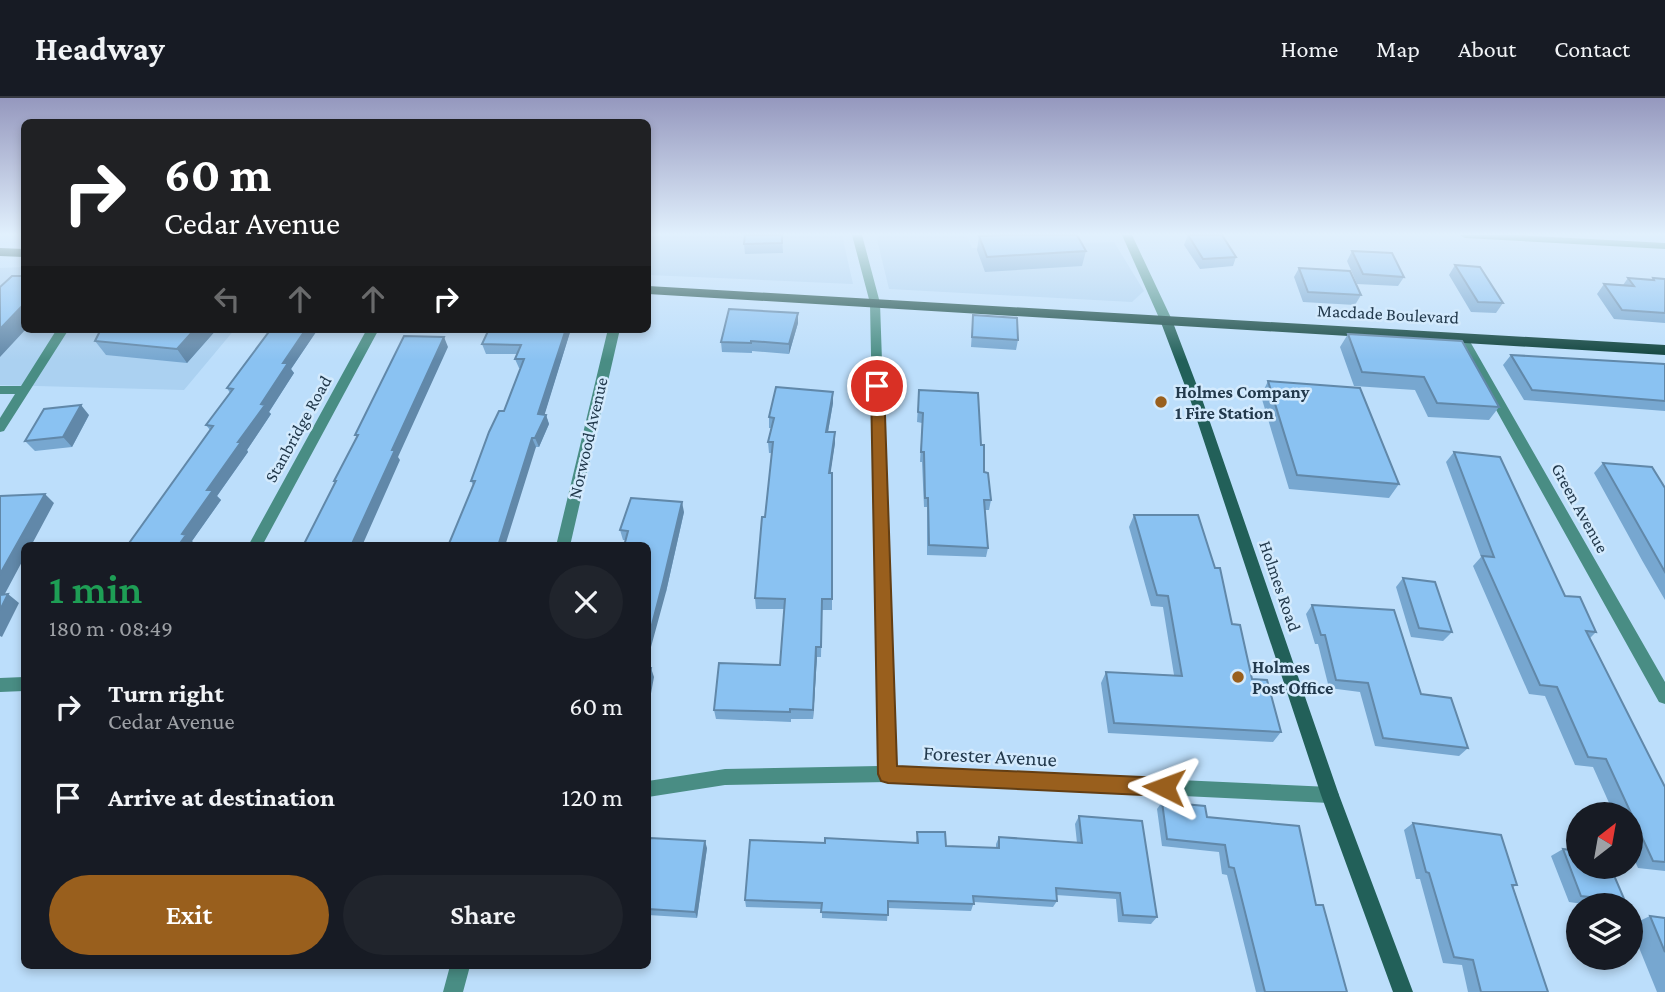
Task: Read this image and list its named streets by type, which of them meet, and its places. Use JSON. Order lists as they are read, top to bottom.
{
  "streets": {
    "main road": ["Macdade Boulevard"],
    "street": [
      "Stanbridge Road",
      "Norwood Avenue",
      "Green Avenue",
      "Holmes Road",
      "Forester Avenue"
    ]
  },
  "crossings": [
    ["Macdade Boulevard", "Green Avenue"],
    ["Macdade Boulevard", "Holmes Road"],
    ["Holmes Road", "Forester Avenue"]
  ],
  "places": ["Holmes Company 1 Fire Station", "Holmes Post Office"],
  "north": "top right",
  "page": {
    "header": "Headway",
    "nav": [
      "Home",
      "Map",
      "About",
      "Contact"
    ],
    "turn": ["60 m", "Cedar Avenue"],
    "heading": ["1 min", "180 m · 08:49"],
    "list": [
      {
        "name": "Turn right",
        "note": "Cedar Avenue",
        "value": "60 m"
      },
      {
        "name": "Arrive at destination",
        "value": "120 m"
      }
    ],
    "buttons": ["Exit", "Share"]
  }
}
